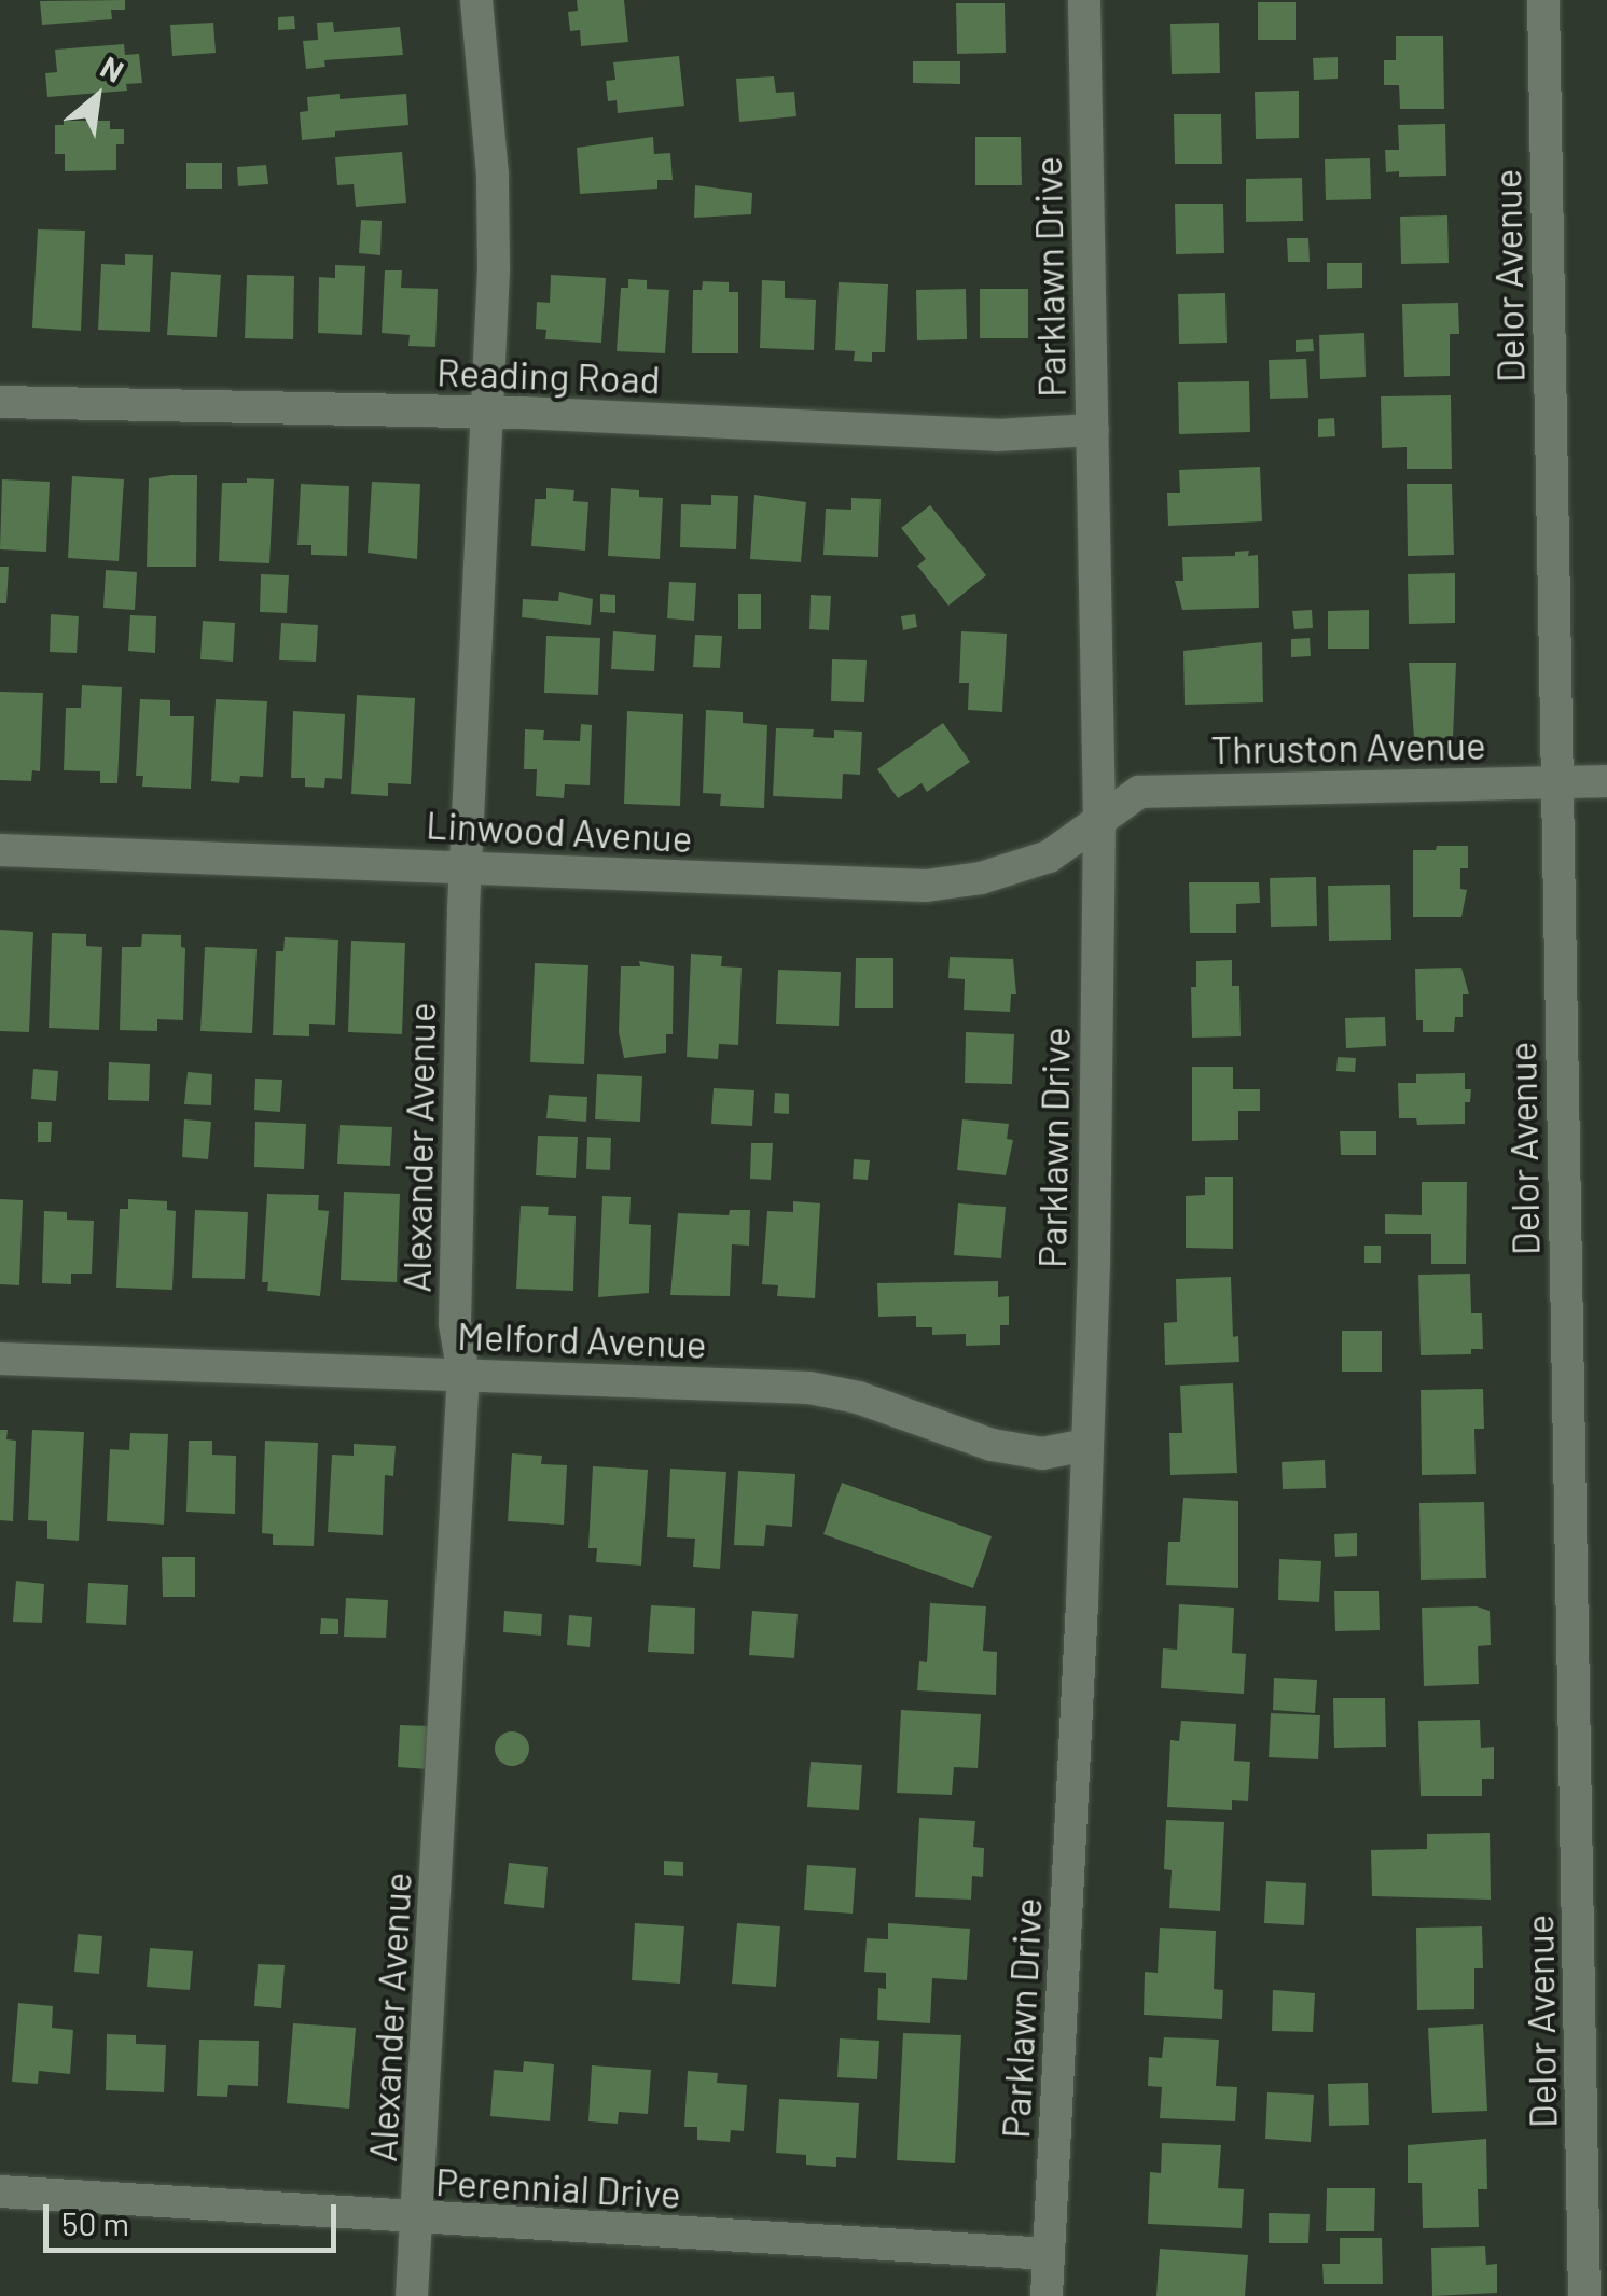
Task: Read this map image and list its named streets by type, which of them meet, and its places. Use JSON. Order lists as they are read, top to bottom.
{
  "streets": {
    "street": [
      "Delor Avenue",
      "Parklawn Drive",
      "Reading Road",
      "Thruston Avenue",
      "Linwood Avenue",
      "Alexander Avenue",
      "Melford Avenue",
      "Perennial Drive"
    ]
  },
  "crossings": [
    ["Delor Avenue", "Thruston Avenue"],
    ["Parklawn Drive", "Reading Road"],
    ["Parklawn Drive", "Thruston Avenue"],
    ["Parklawn Drive", "Linwood Avenue"],
    ["Parklawn Drive", "Melford Avenue"],
    ["Parklawn Drive", "Perennial Drive"],
    ["Reading Road", "Alexander Avenue"],
    ["Thruston Avenue", "Linwood Avenue"],
    ["Linwood Avenue", "Alexander Avenue"],
    ["Alexander Avenue", "Melford Avenue"],
    ["Alexander Avenue", "Perennial Drive"]
  ],
  "scale_bar": "50 m",
  "north": "top right"
}
